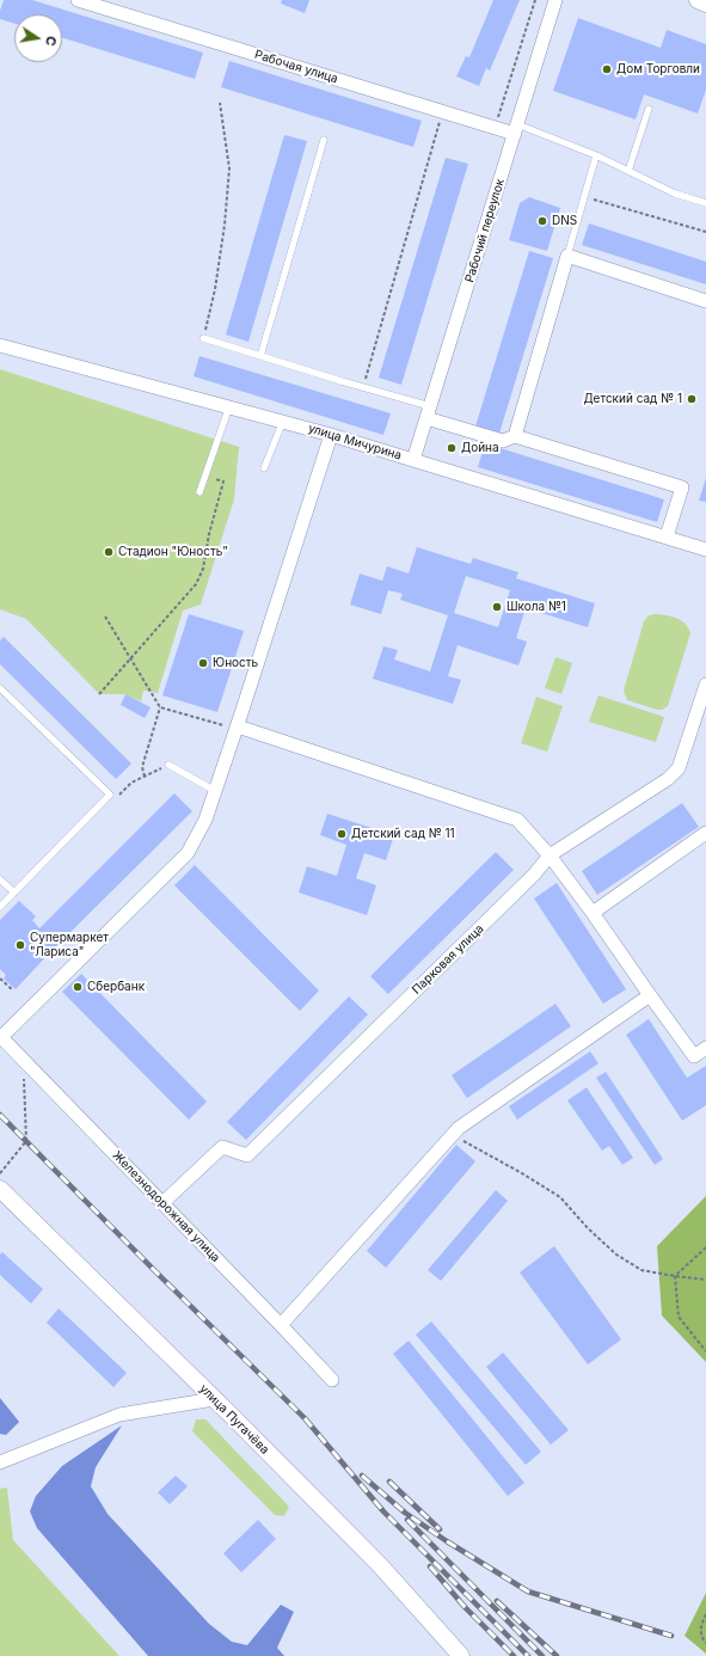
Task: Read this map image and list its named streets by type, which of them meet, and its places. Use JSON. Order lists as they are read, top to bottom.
{
  "streets": {
    "street": [
      "Рабочая улица",
      "Рабочий переулок",
      "улица Мичурина",
      "Парковая улица",
      "Железнодорожная улица",
      "улица Пугачёва"
    ]
  },
  "crossings": [
    ["Рабочая улица", "Рабочий переулок"],
    ["Рабочий переулок", "улица Мичурина"],
    ["Парковая улица", "Железнодорожная улица"]
  ],
  "places": [
    "Дом Торговли",
    "DNS",
    "Детский сад № 1",
    "Дойна",
    "Стадион \"Юность\"",
    "Школа №1",
    "Юность",
    "Детский сад № 11",
    "Супермаркет \"Лариса\"",
    "Сбербанк"
  ],
  "north": "right"
}
